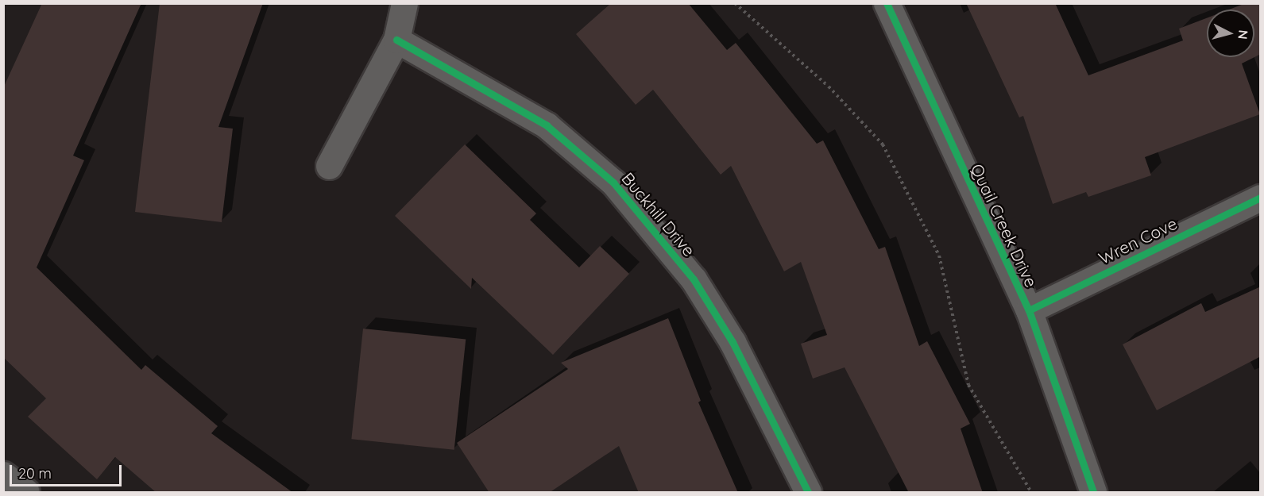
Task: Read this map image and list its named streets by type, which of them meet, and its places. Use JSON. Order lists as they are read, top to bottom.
{
  "streets": {
    "street": ["Buckhill Drive", "Quail Creek Drive", "Wren Cove"]
  },
  "crossings": [
    ["Quail Creek Drive", "Wren Cove"]
  ],
  "scale_bar": "20 m",
  "north": "right"
}
